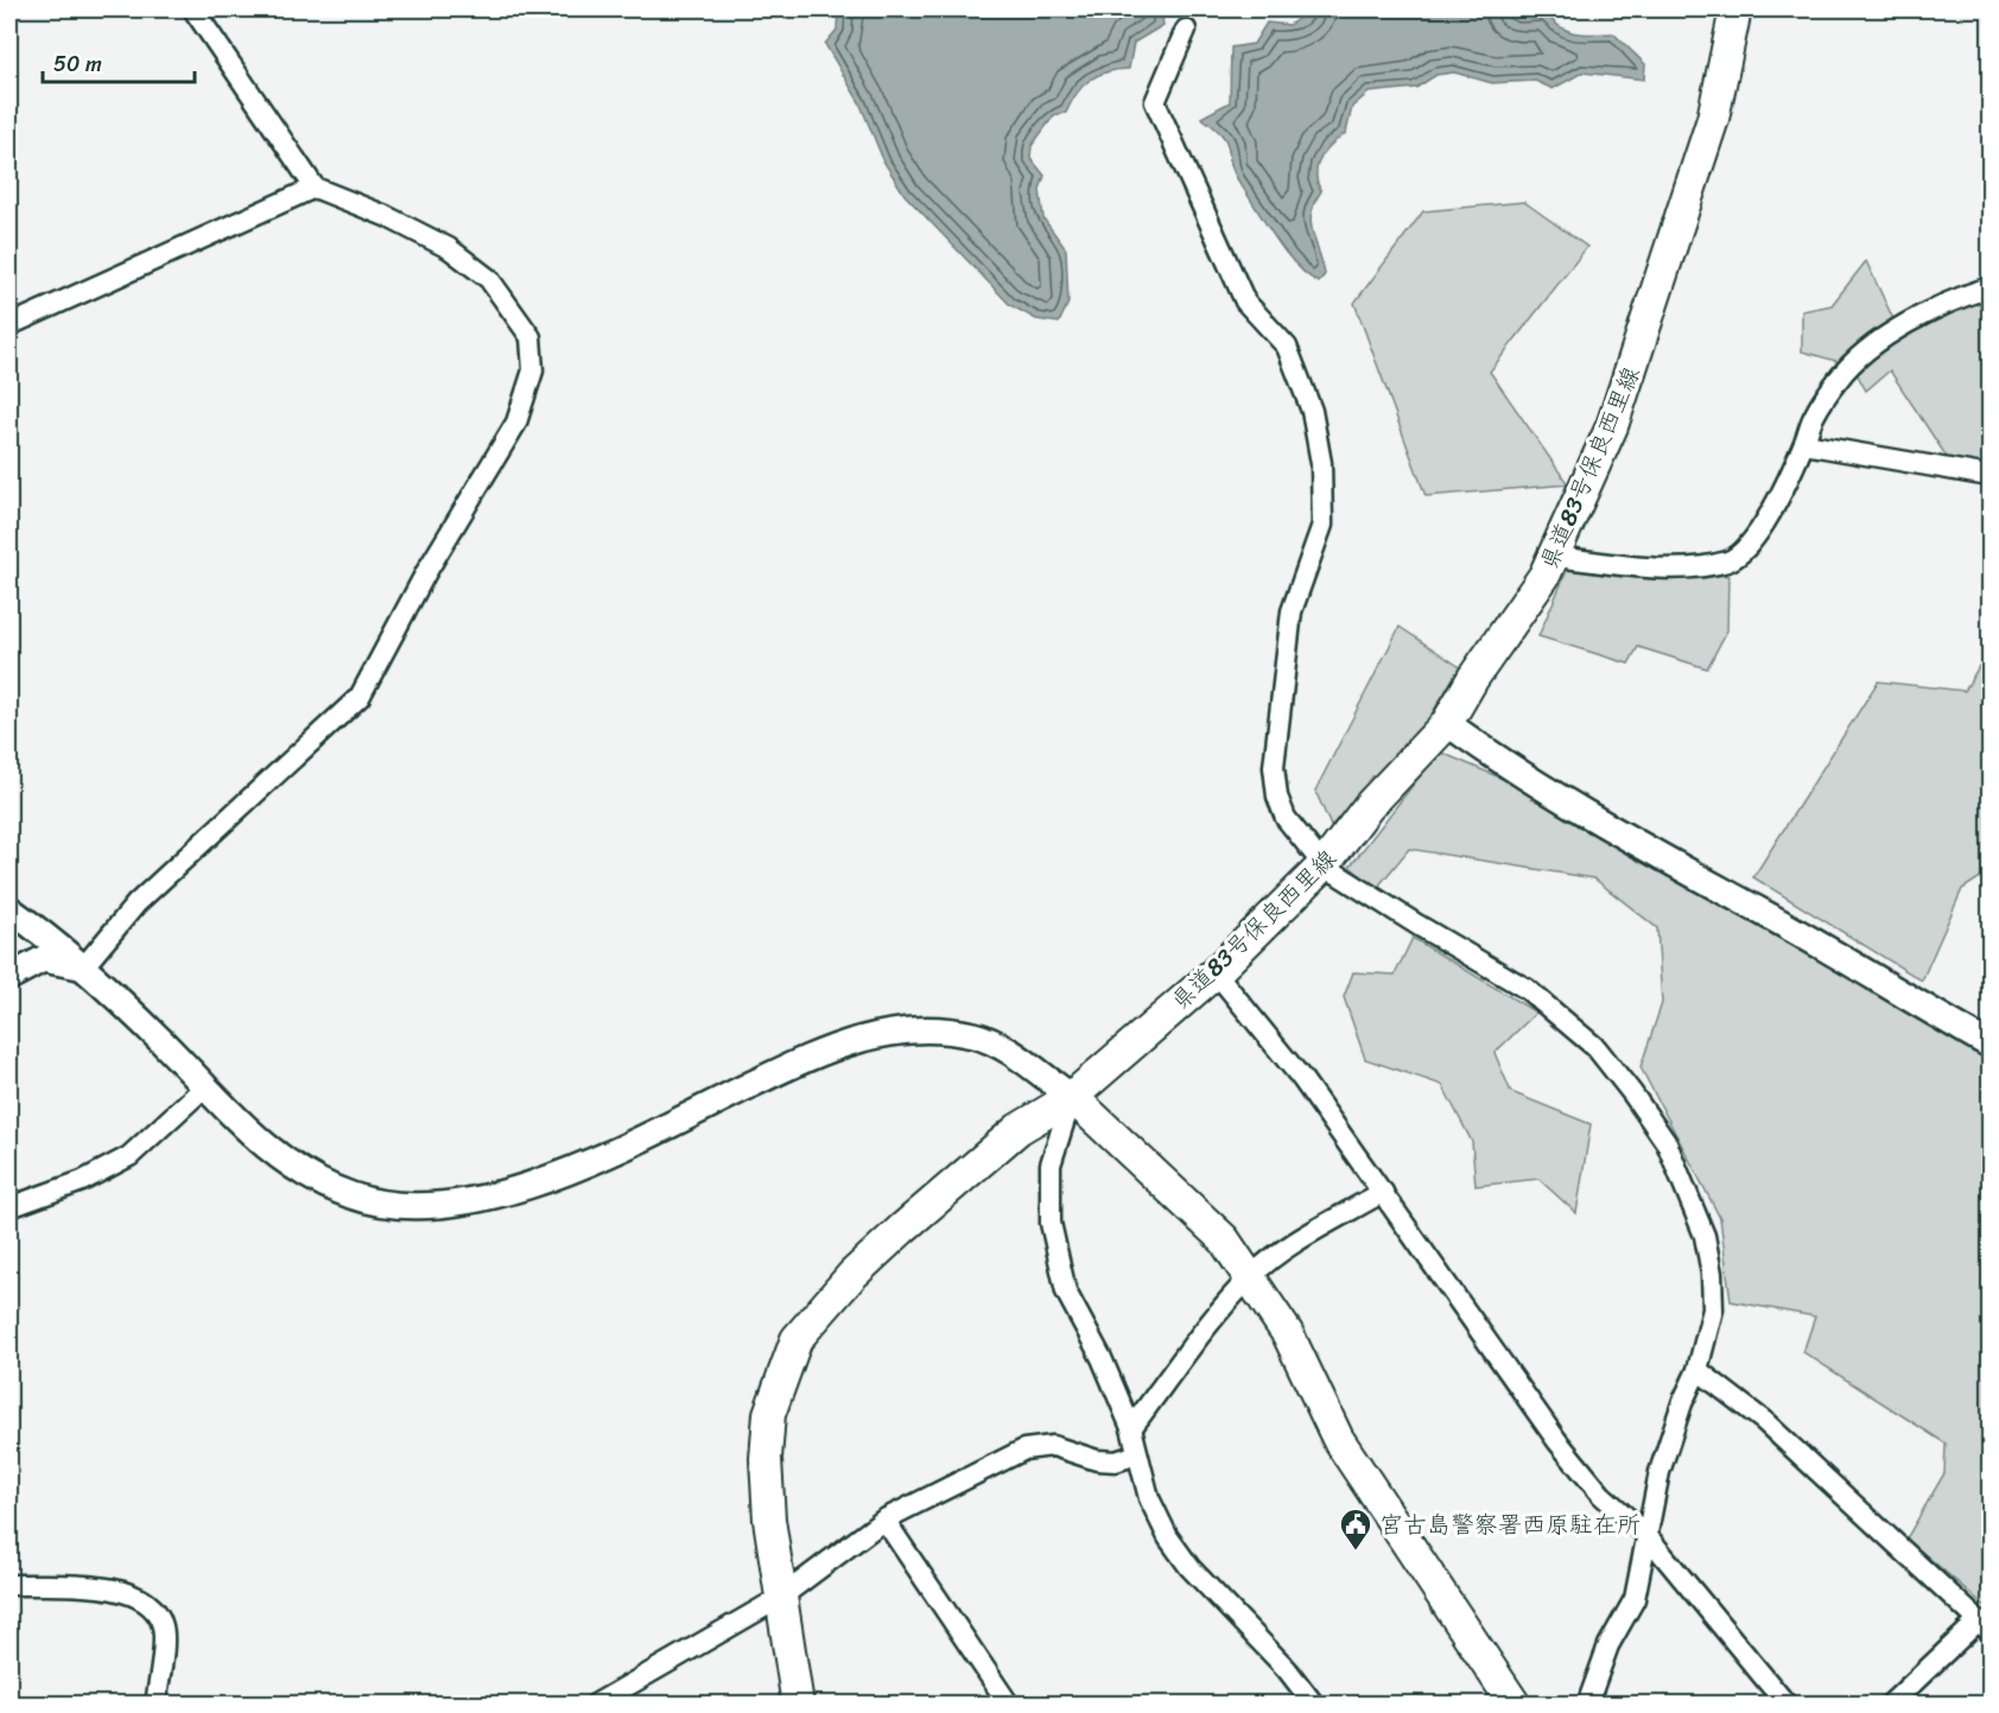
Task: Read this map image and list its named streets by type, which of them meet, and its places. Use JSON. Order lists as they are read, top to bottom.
{
  "streets": {
    "main road": ["県道83号保良西里線"]
  },
  "places": {
    "public building": ["宮古島警察署西原駐在所"]
  },
  "scale_bar": "50 m"
}
